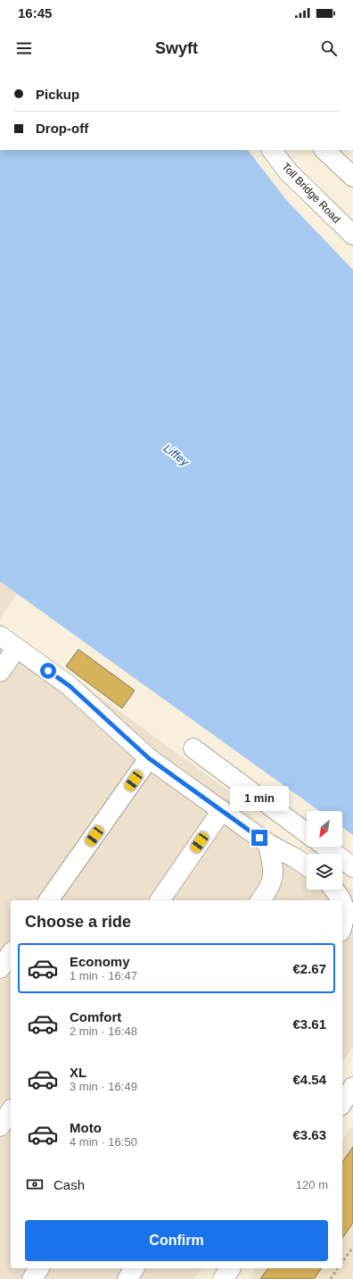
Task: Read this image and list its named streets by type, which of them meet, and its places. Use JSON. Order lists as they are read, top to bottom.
{
  "streets": {
    "main road": ["Toll Bridge Road"]
  },
  "water": ["Liffey"],
  "north": "bottom left",
  "page": {
    "status": "16:45",
    "header": "Swyft",
    "banner": ["Pickup", "Drop-off"],
    "bubble": "1 min",
    "heading": "Choose a ride",
    "list": [
      {
        "name": "Economy",
        "note": "1 min · 16:47",
        "value": "€2.67"
      },
      {
        "name": "Comfort",
        "note": "2 min · 16:48",
        "value": "€3.61"
      },
      {
        "name": "XL",
        "note": "3 min · 16:49",
        "value": "€4.54"
      },
      {
        "name": "Moto",
        "note": "4 min · 16:50",
        "value": "€3.63"
      }
    ],
    "pay": ["Cash", "120 m"],
    "buttons": "Confirm"
  }
}
